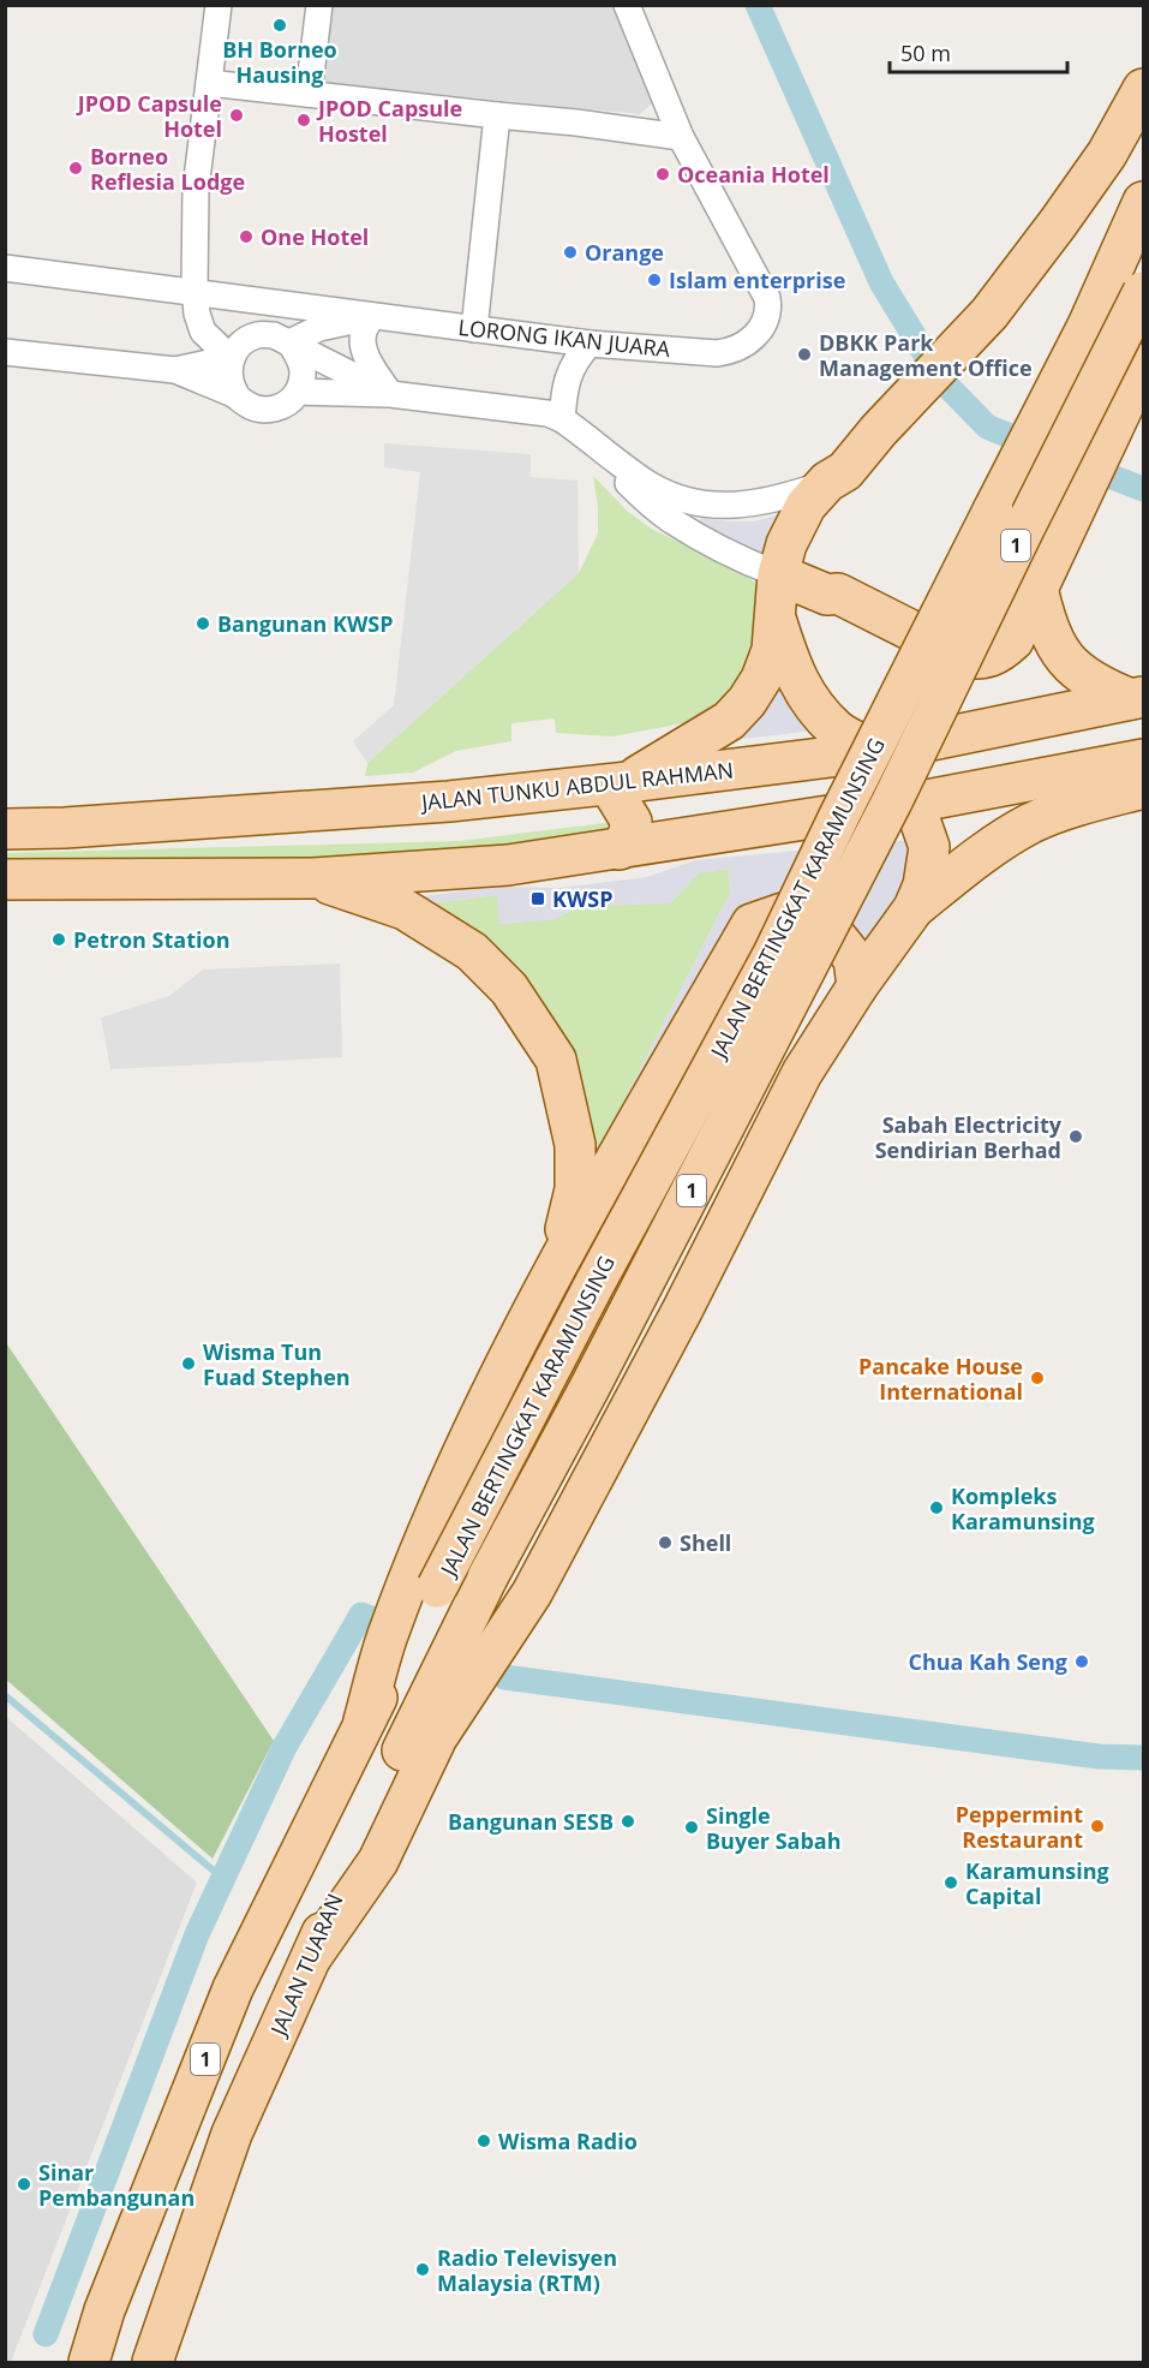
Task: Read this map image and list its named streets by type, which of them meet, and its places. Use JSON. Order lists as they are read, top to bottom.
{
  "streets": {
    "main road": [
      "1",
      "JALAN TUNKU ABDUL RAHMAN",
      "JALAN BERTINGKAT KARAMUNSING",
      "JALAN TUARAN"
    ],
    "street": ["LORONG IKAN JUARA"]
  },
  "crossings": [
    ["1", "JALAN BERTINGKAT KARAMUNSING"],
    ["JALAN BERTINGKAT KARAMUNSING", "JALAN TUARAN"]
  ],
  "places": {
    "other": [
      "BH Borneo Hausing",
      "JPOD Capsule Hotel",
      "JPOD Capsule Hostel",
      "Borneo Reflesia Lodge",
      "Oceania Hotel",
      "One Hotel",
      "Orange",
      "Islam enterprise",
      "DBKK Park Management Office",
      "Bangunan KWSP",
      "Petron Station",
      "Sabah Electricity Sendirian Berhad",
      "Wisma Tun Fuad Stephen",
      "Pancake House International",
      "Kompleks Karamunsing",
      "Shell",
      "Chua Kah Seng",
      "Bangunan SESB",
      "Peppermint Restaurant",
      "Single Buyer Sabah",
      "Karamunsing Capital",
      "Wisma Radio",
      "Sinar Pembangunan",
      "Radio Televisyen Malaysia (RTM)"
    ],
    "transit": ["KWSP"]
  },
  "scale_bar": "50 m"
}
